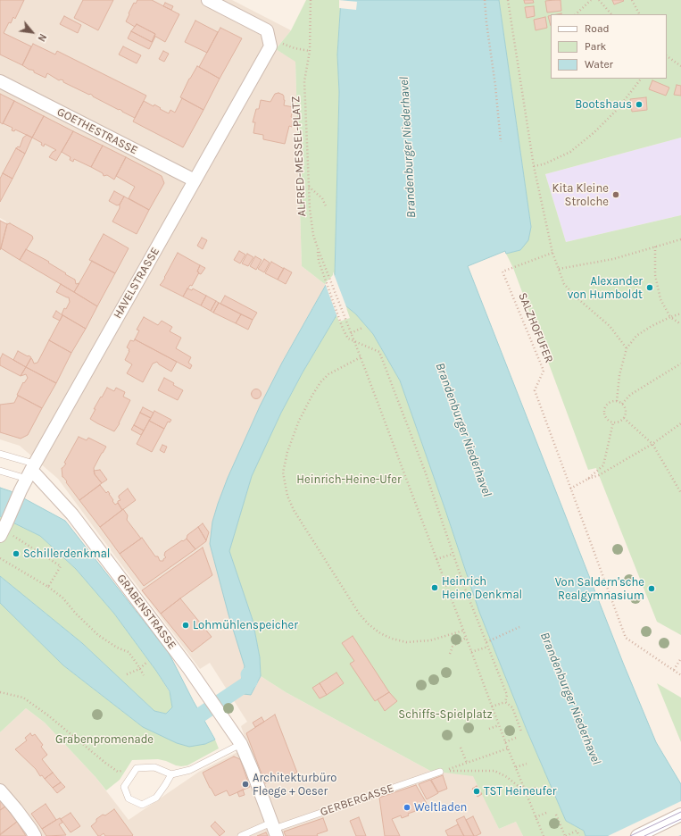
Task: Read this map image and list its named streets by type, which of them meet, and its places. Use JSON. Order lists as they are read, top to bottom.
{
  "streets": {
    "street": ["GOETHESTRASSE", "HAVELSTRASSE", "GRABENSTRASSE"],
    "lane": ["GERBERGASSE"],
    "path": ["ALFRED-MESSEL-PLATZ", "SALZHOFUFER"]
  },
  "crossings": [
    ["GOETHESTRASSE", "HAVELSTRASSE"],
    ["HAVELSTRASSE", "GRABENSTRASSE"],
    ["GRABENSTRASSE", "GERBERGASSE"]
  ],
  "water": ["Brandenburger Niederhavel"],
  "parks": ["Heinrich-Heine-Ufer", "Schiffs-Spielplatz", "Grabenpromenade"],
  "places": [
    "Bootshaus",
    "Kita Kleine Strolche",
    "Alexander von Humboldt",
    "Schillerdenkmal",
    "Heinrich Heine Denkmal",
    "Von Saldern'sche Realgymnasium",
    "Lohmühlenspeicher",
    "Architekturbüro Fleege + Oeser",
    "TST Heineufer",
    "Weltladen"
  ],
  "legend": ["Road", "Park", "Water"],
  "north": "bottom right"
}
